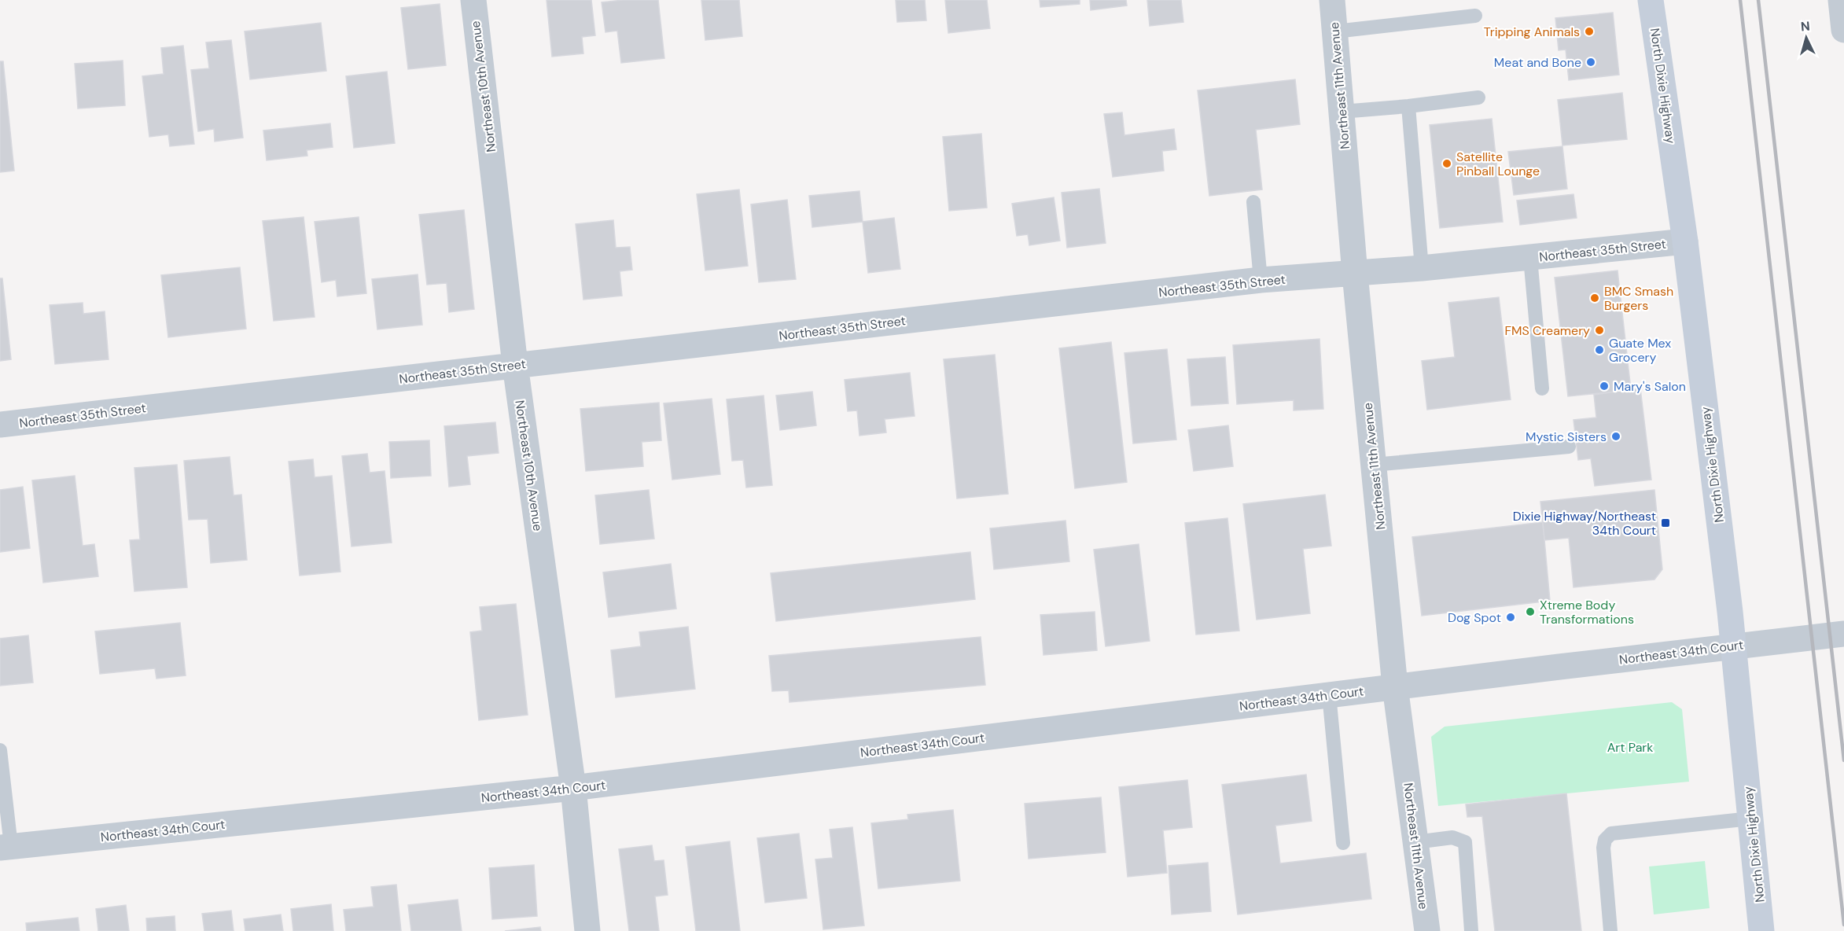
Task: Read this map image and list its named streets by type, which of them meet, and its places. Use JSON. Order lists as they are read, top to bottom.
{
  "streets": {
    "main road": ["North Dixie Highway"],
    "street": [
      "Northeast 11th Avenue",
      "Northeast 10th Avenue",
      "Northeast 35th Street",
      "Northeast 34th Court"
    ]
  },
  "crossings": [
    ["Northeast 11th Avenue", "Northeast 35th Street"],
    ["Northeast 11th Avenue", "Northeast 34th Court"],
    ["North Dixie Highway", "Northeast 35th Street"],
    ["North Dixie Highway", "Northeast 34th Court"],
    ["Northeast 10th Avenue", "Northeast 35th Street"],
    ["Northeast 10th Avenue", "Northeast 34th Court"]
  ],
  "parks": ["Art Park"],
  "places": {
    "other": [
      "Tripping Animals",
      "Meat and Bone",
      "Satellite Pinball Lounge",
      "BMC Smash Burgers",
      "FMS Creamery",
      "Guate Mex Grocery",
      "Mary's Salon",
      "Mystic Sisters",
      "Xtreme Body Transformations",
      "Dog Spot"
    ],
    "transit": ["Dixie Highway/Northeast 34th Court"]
  },
  "north": "top"
}
